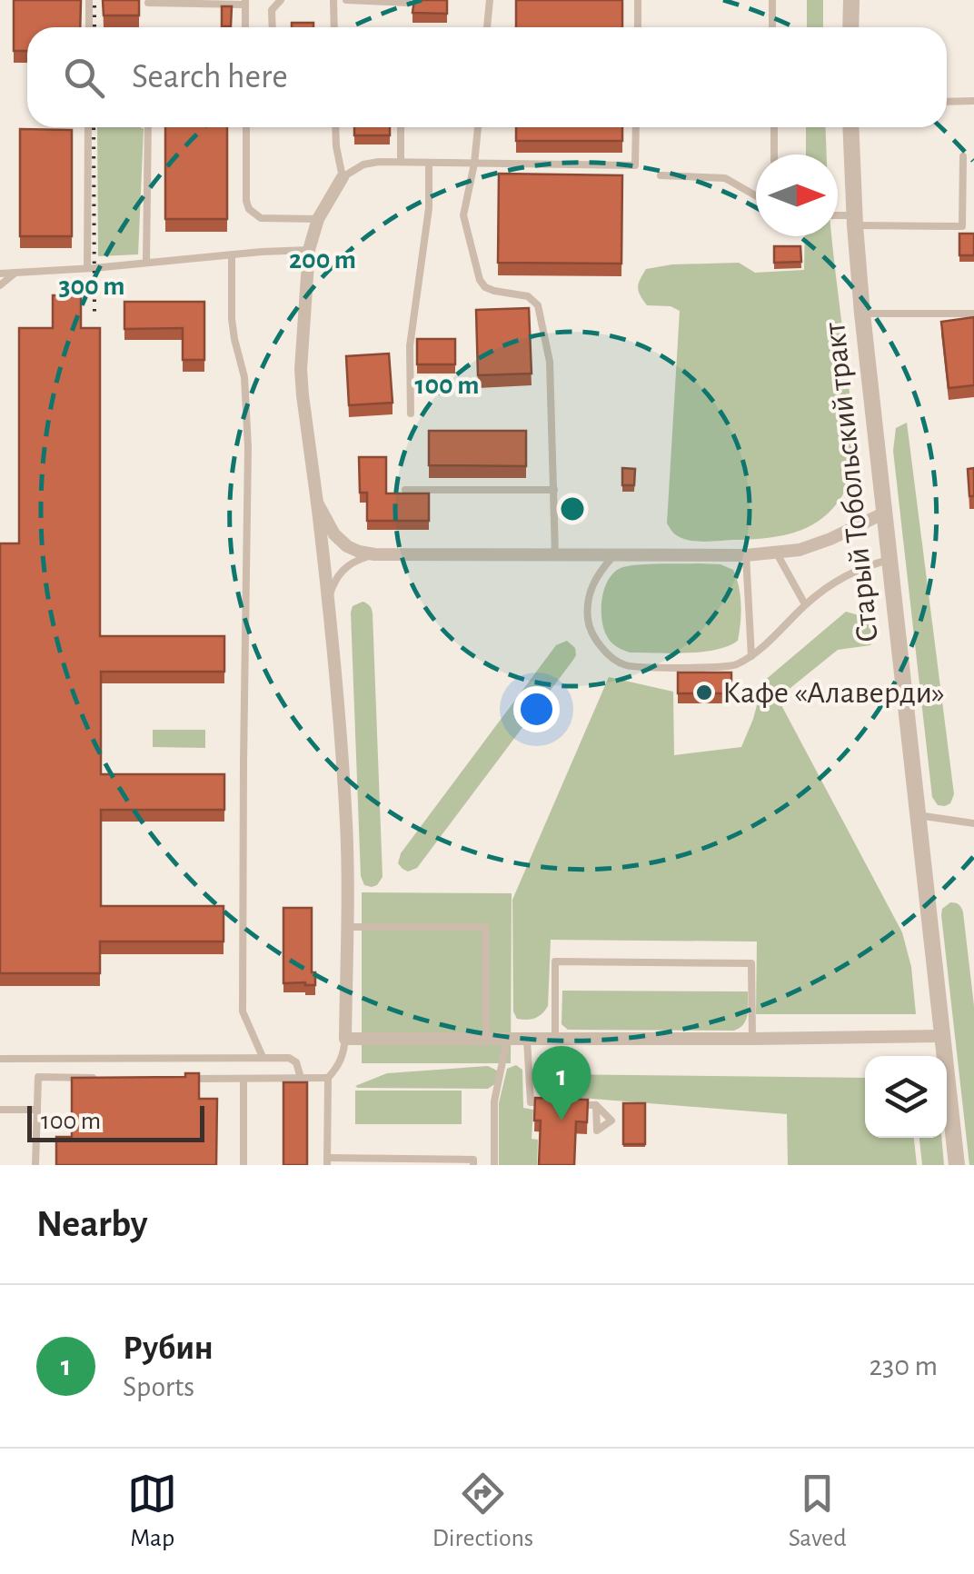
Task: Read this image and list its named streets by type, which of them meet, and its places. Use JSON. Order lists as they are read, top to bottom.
{
  "streets": {
    "street": ["Старый Тобольский тракт"]
  },
  "places": ["Кафе «Алаверди»"],
  "scale_bar": "100 m",
  "north": "right",
  "page": {
    "search": "Search here",
    "pins": "1",
    "scale": "100 m",
    "heading": "Nearby",
    "list": [
      {
        "mark": "1",
        "name": "Рубин",
        "note": "Sports",
        "value": "230 m"
      }
    ],
    "nav": ["Map", "Directions", "Saved"]
  },
  "rings": ["200 m", "300 m", "100 m"]
}
